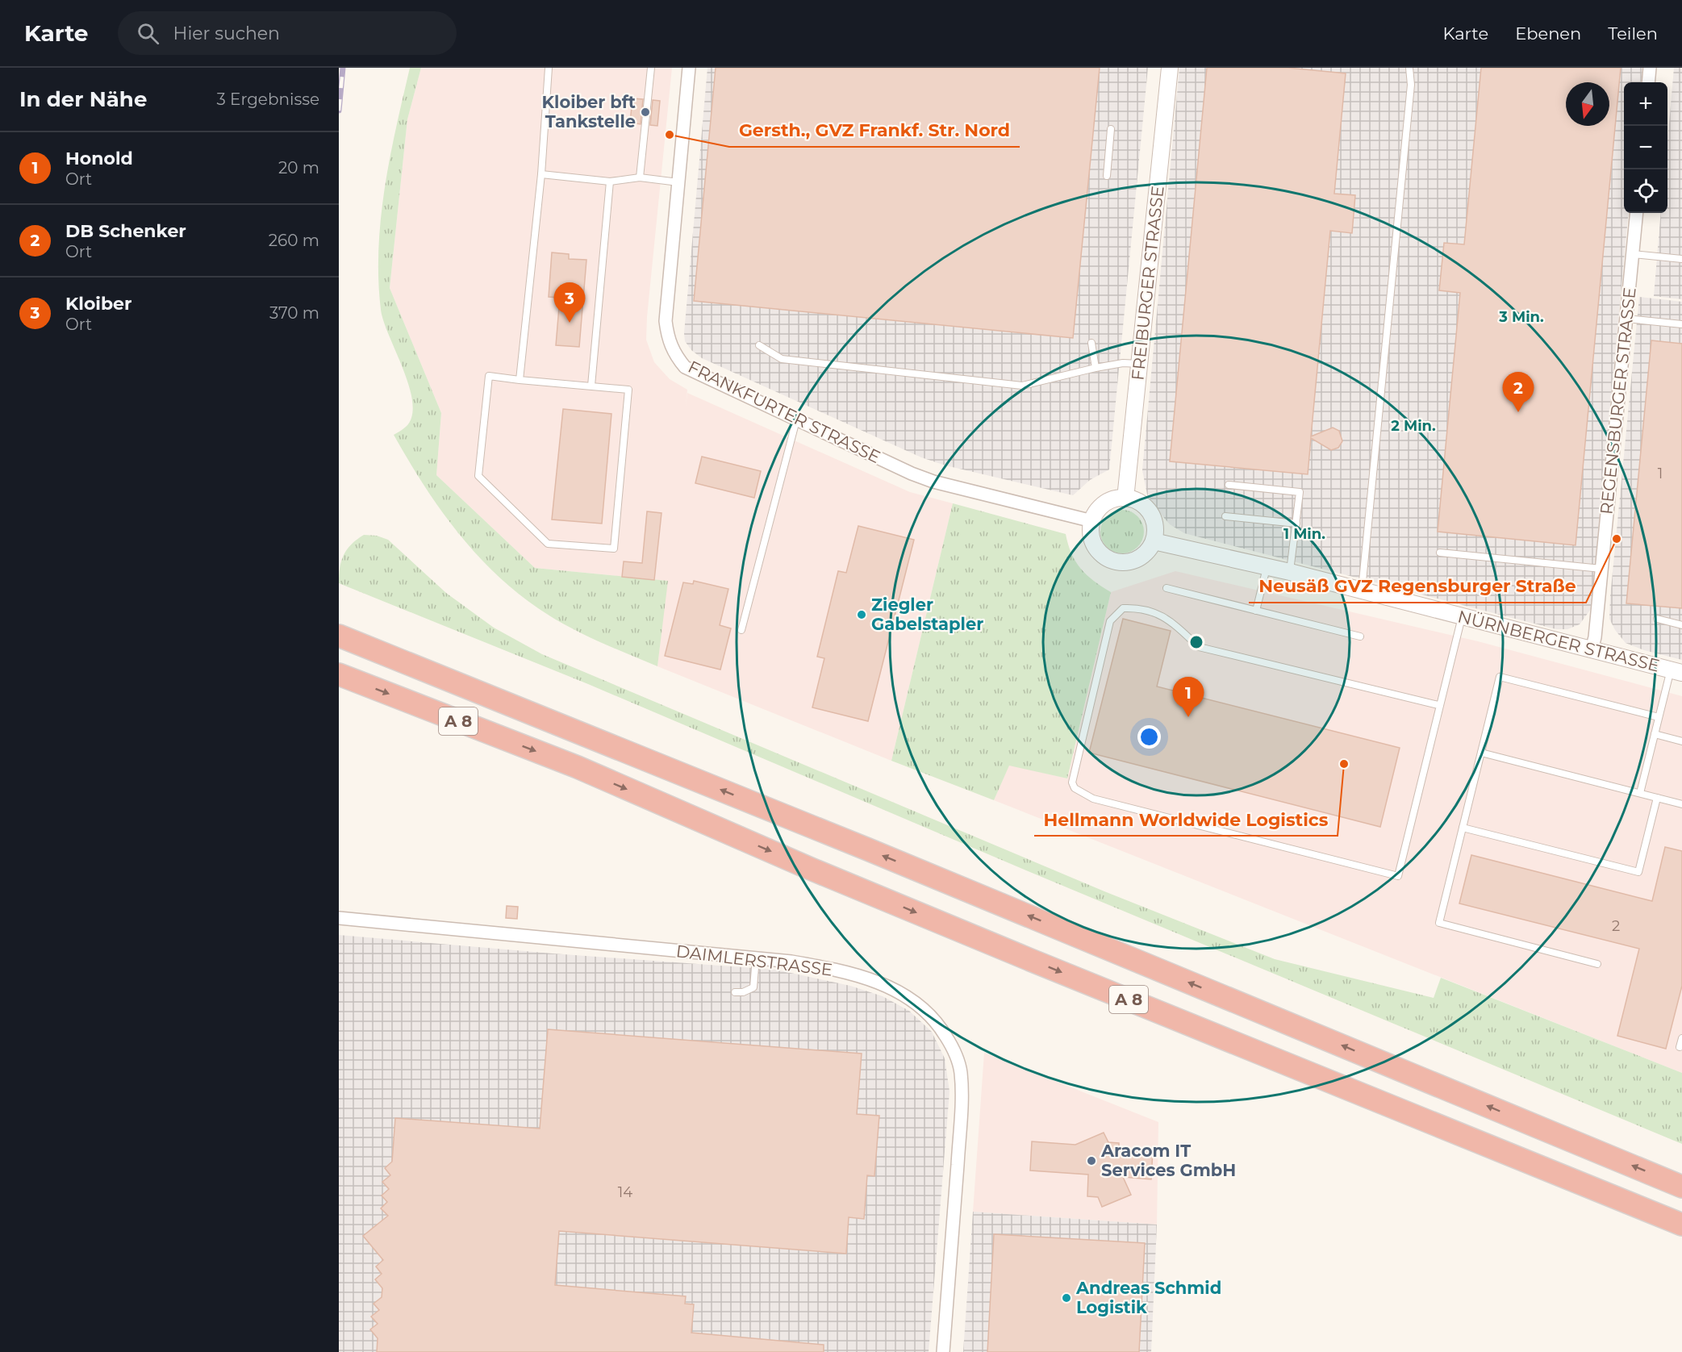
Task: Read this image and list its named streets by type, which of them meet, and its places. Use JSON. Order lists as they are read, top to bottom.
{
  "streets": {
    "highway": ["A 8"],
    "street": [
      "FREIBURGER STRASSE",
      "REGENSBURGER STRASSE",
      "FRANKFURTER STRASSE",
      "NÜRNBERGER STRASSE",
      "DAIMLERSTRASSE"
    ]
  },
  "crossings": [
    ["FREIBURGER STRASSE", "FRANKFURTER STRASSE"],
    ["FREIBURGER STRASSE", "NÜRNBERGER STRASSE"],
    ["REGENSBURGER STRASSE", "NÜRNBERGER STRASSE"],
    ["FRANKFURTER STRASSE", "NÜRNBERGER STRASSE"]
  ],
  "places": [
    "Kloiber bft Tankstelle",
    "Gersth., GVZ Frankf. Str. Nord",
    "Neusäß GVZ Regensburger Straße",
    "Ziegler Gabelstapler",
    "Hellmann Worldwide Logistics",
    "Aracom IT Services GmbH",
    "Andreas Schmid Logistik"
  ],
  "house_numbers": ["1", "2", "14"],
  "north": "bottom",
  "page": {
    "header": "Karte",
    "search": "Hier suchen",
    "nav": ["Karte", "Ebenen", "Teilen"],
    "heading": ["In der Nähe", "3 Ergebnisse"],
    "map_buttons": ["+", "−"],
    "list": [
      {
        "mark": "1",
        "name": "Honold",
        "note": "Ort",
        "value": "20 m"
      },
      {
        "mark": "2",
        "name": "DB Schenker",
        "note": "Ort",
        "value": "260 m"
      },
      {
        "mark": "3",
        "name": "Kloiber",
        "note": "Ort",
        "value": "370 m"
      }
    ],
    "pins": ["3", "2", "1"]
  },
  "rings": ["3 Min.", "2 Min.", "1 Min."]
}
